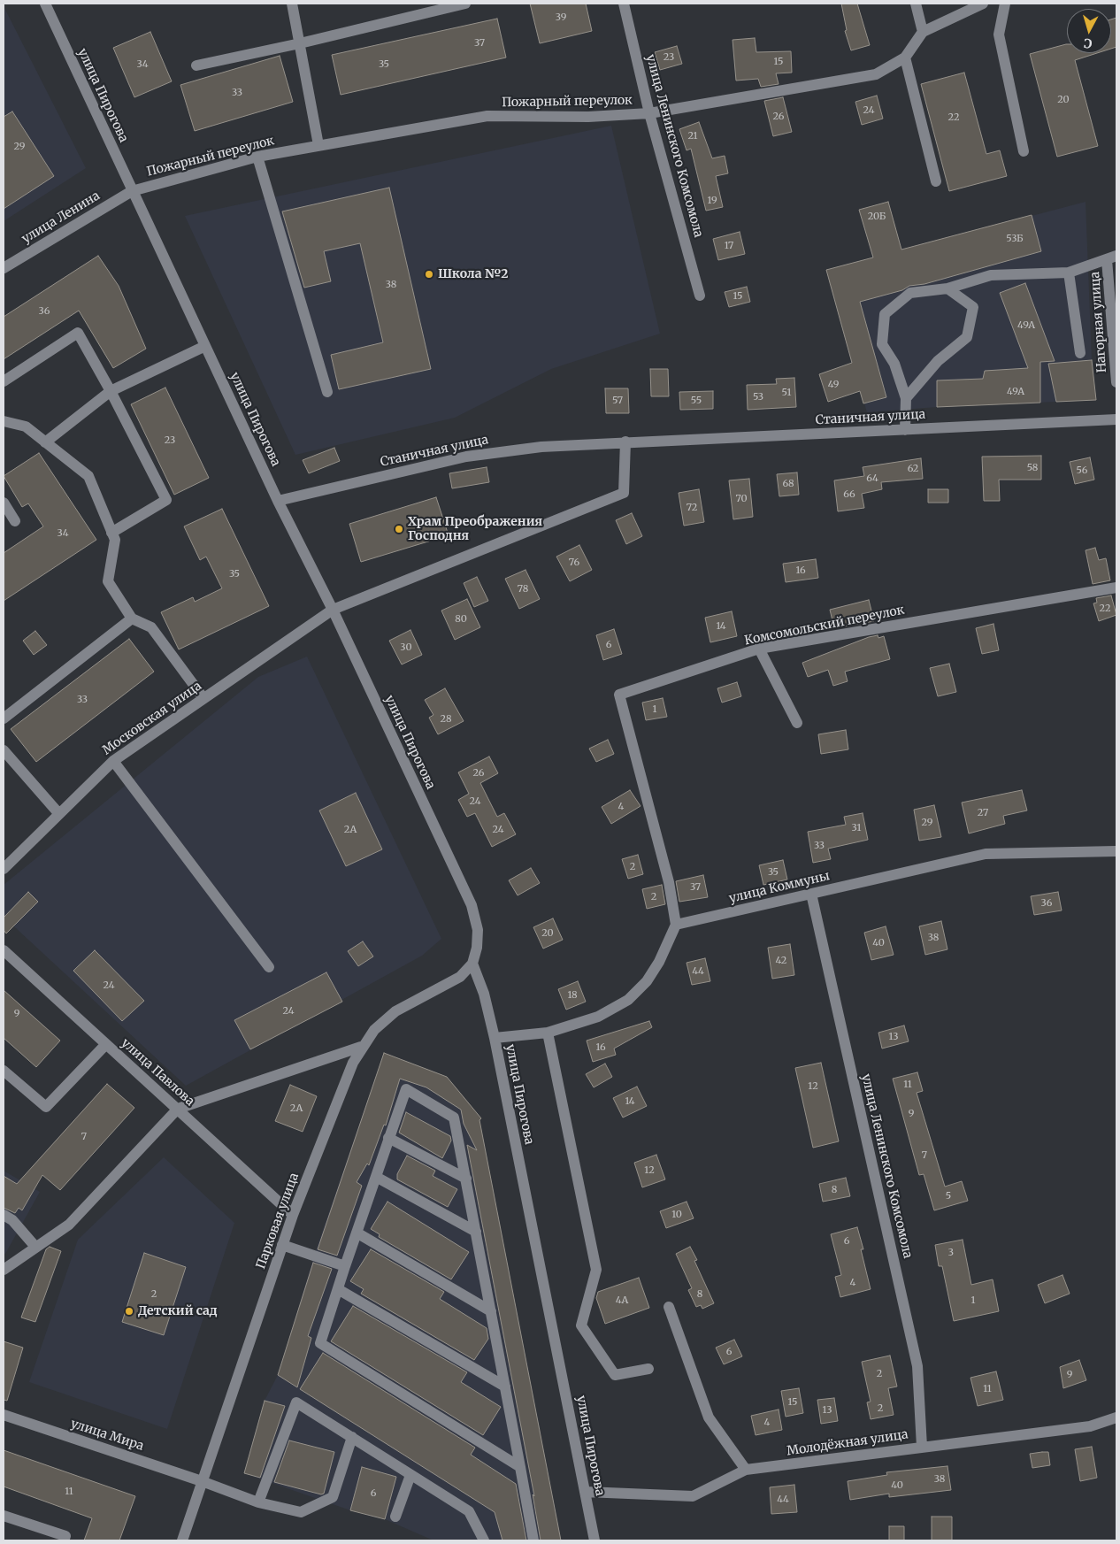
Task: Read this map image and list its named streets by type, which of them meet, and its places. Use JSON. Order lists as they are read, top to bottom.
{
  "streets": {
    "street": [
      "улица Пирогова",
      "Пожарный переулок",
      "улица Ленинского Комсомола",
      "улица Ленина",
      "Нагорная улица",
      "Станичная улица",
      "Комсомольский переулок",
      "Московская улица",
      "улица Коммуны",
      "улица Павлова",
      "Парковая улица",
      "улица Мира",
      "Молодёжная улица"
    ]
  },
  "crossings": [
    ["улица Пирогова", "Пожарный переулок"],
    ["улица Пирогова", "улица Ленина"],
    ["улица Пирогова", "Станичная улица"],
    ["улица Пирогова", "Московская улица"],
    ["улица Пирогова", "Парковая улица"],
    ["улица Пирогова", "Молодёжная улица"],
    ["Пожарный переулок", "улица Ленинского Комсомола"],
    ["Пожарный переулок", "улица Ленина"],
    ["улица Ленинского Комсомола", "улица Коммуны"],
    ["улица Ленинского Комсомола", "Молодёжная улица"],
    ["Комсомольский переулок", "улица Коммуны"],
    ["улица Павлова", "Парковая улица"],
    ["Парковая улица", "улица Мира"]
  ],
  "places": ["Школа №2", "Храм Преображения Господня", "Детский сад"],
  "house_numbers": [
    "39",
    "37",
    "23",
    "15",
    "34",
    "35",
    "33",
    "20",
    "24",
    "26",
    "22",
    "21",
    "29",
    "19",
    "20Б",
    "53Б",
    "17",
    "38",
    "15",
    "36",
    "49А",
    "49",
    "49А",
    "51",
    "53",
    "57",
    "55",
    "23",
    "58",
    "62",
    "56",
    "64",
    "68",
    "66",
    "70",
    "72",
    "34",
    "76",
    "16",
    "35",
    "78",
    "22",
    "80",
    "14",
    "6",
    "30",
    "33",
    "1",
    "28",
    "26",
    "24",
    "4",
    "27",
    "29",
    "31",
    "2А",
    "24",
    "33",
    "2",
    "35",
    "37",
    "2",
    "36",
    "20",
    "38",
    "40",
    "42",
    "44",
    "24",
    "18",
    "24",
    "9",
    "13",
    "16",
    "11",
    "12",
    "14",
    "2А",
    "9",
    "7",
    "7",
    "12",
    "8",
    "5",
    "10",
    "6",
    "3",
    "4",
    "2",
    "8",
    "4А",
    "1",
    "6",
    "2",
    "9",
    "11",
    "15",
    "2",
    "13",
    "4",
    "38",
    "40",
    "11",
    "6",
    "44"
  ],
  "north": "bottom"
}
